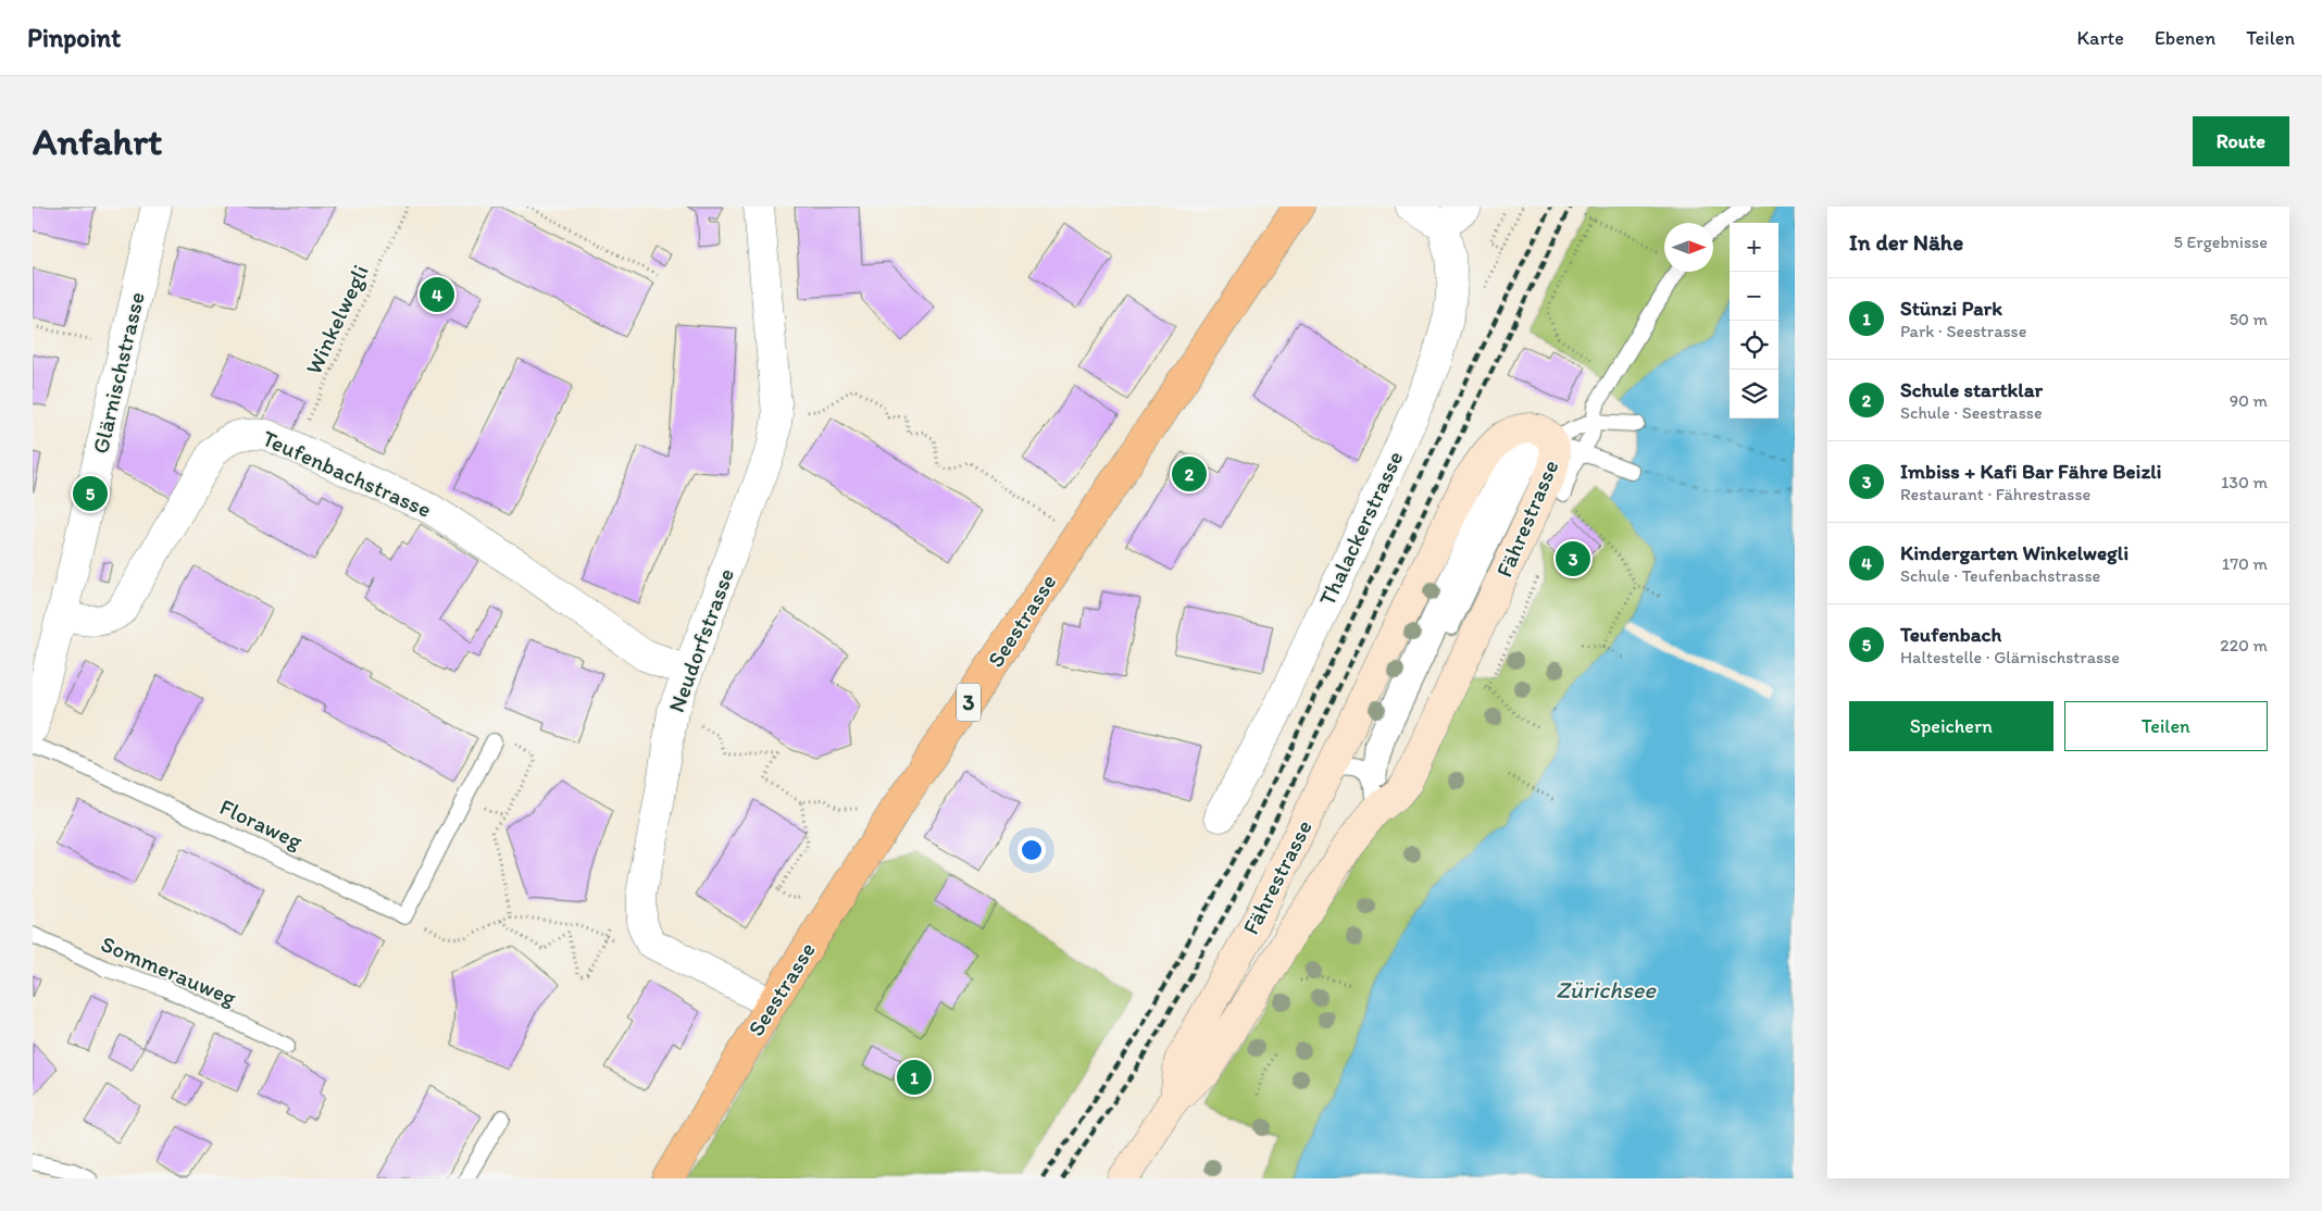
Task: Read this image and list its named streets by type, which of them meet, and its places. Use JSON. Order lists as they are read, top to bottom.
{
  "streets": {
    "main road": ["Seestrasse", "3"],
    "street": [
      "Glärnischstrasse",
      "Teufenbachstrasse",
      "Fährestrasse",
      "Thalackerstrasse",
      "Neudorfstrasse"
    ],
    "lane": ["Floraweg", "Sommerauweg"],
    "path": ["Winkelwegli"]
  },
  "crossings": [
    ["Winkelwegli", "Teufenbachstrasse"],
    ["Glärnischstrasse", "Teufenbachstrasse"],
    ["Teufenbachstrasse", "Neudorfstrasse"],
    ["Seestrasse", "Neudorfstrasse"]
  ],
  "water": ["Zürichsee"],
  "north": "right",
  "page": {
    "header": "Pinpoint",
    "nav": ["Karte", "Ebenen", "Teilen"],
    "buttons": [
      "Route",
      ["Speichern", "Teilen"]
    ],
    "title": "Anfahrt",
    "heading": ["In der Nähe", "5 Ergebnisse"],
    "map_buttons": ["+", "−"],
    "pins": [
      "4",
      "2",
      "5",
      "3",
      "1"
    ],
    "list": [
      {
        "mark": "1",
        "name": "Stünzi Park",
        "note": "Park · Seestrasse",
        "value": "50 m"
      },
      {
        "mark": "2",
        "name": "Schule startklar",
        "note": "Schule · Seestrasse",
        "value": "90 m"
      },
      {
        "mark": "3",
        "name": "Imbiss + Kafi Bar Fähre Beizli",
        "note": "Restaurant · Fährestrasse",
        "value": "130 m"
      },
      {
        "mark": "4",
        "name": "Kindergarten Winkelwegli",
        "note": "Schule · Teufenbachstrasse",
        "value": "170 m"
      },
      {
        "mark": "5",
        "name": "Teufenbach",
        "note": "Haltestelle · Glärnischstrasse",
        "value": "220 m"
      }
    ]
  }
}
